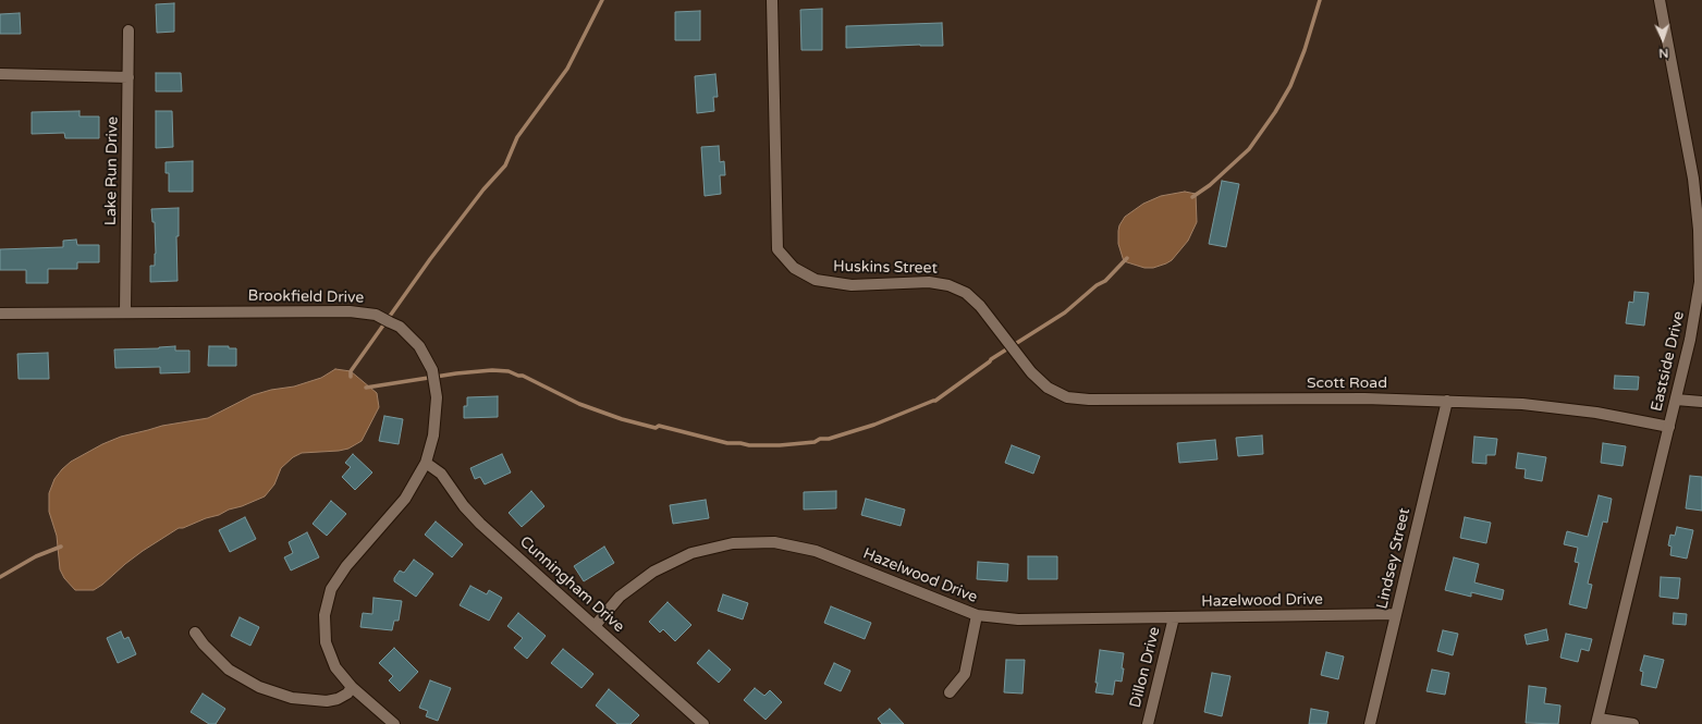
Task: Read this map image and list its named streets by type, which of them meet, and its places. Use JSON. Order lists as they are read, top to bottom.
{
  "streets": {
    "street": [
      "Lake Run Drive",
      "Huskins Street",
      "Brookfield Drive",
      "Eastside Drive",
      "Scott Road",
      "Lindsey Street",
      "Hazelwood Drive",
      "Cunningham Drive",
      "Dillon Drive"
    ]
  },
  "crossings": [
    ["Lake Run Drive", "Brookfield Drive"],
    ["Huskins Street", "Scott Road"],
    ["Brookfield Drive", "Cunningham Drive"],
    ["Eastside Drive", "Scott Road"],
    ["Scott Road", "Lindsey Street"],
    ["Lindsey Street", "Hazelwood Drive"],
    ["Hazelwood Drive", "Cunningham Drive"],
    ["Hazelwood Drive", "Dillon Drive"]
  ],
  "north": "bottom"
}
